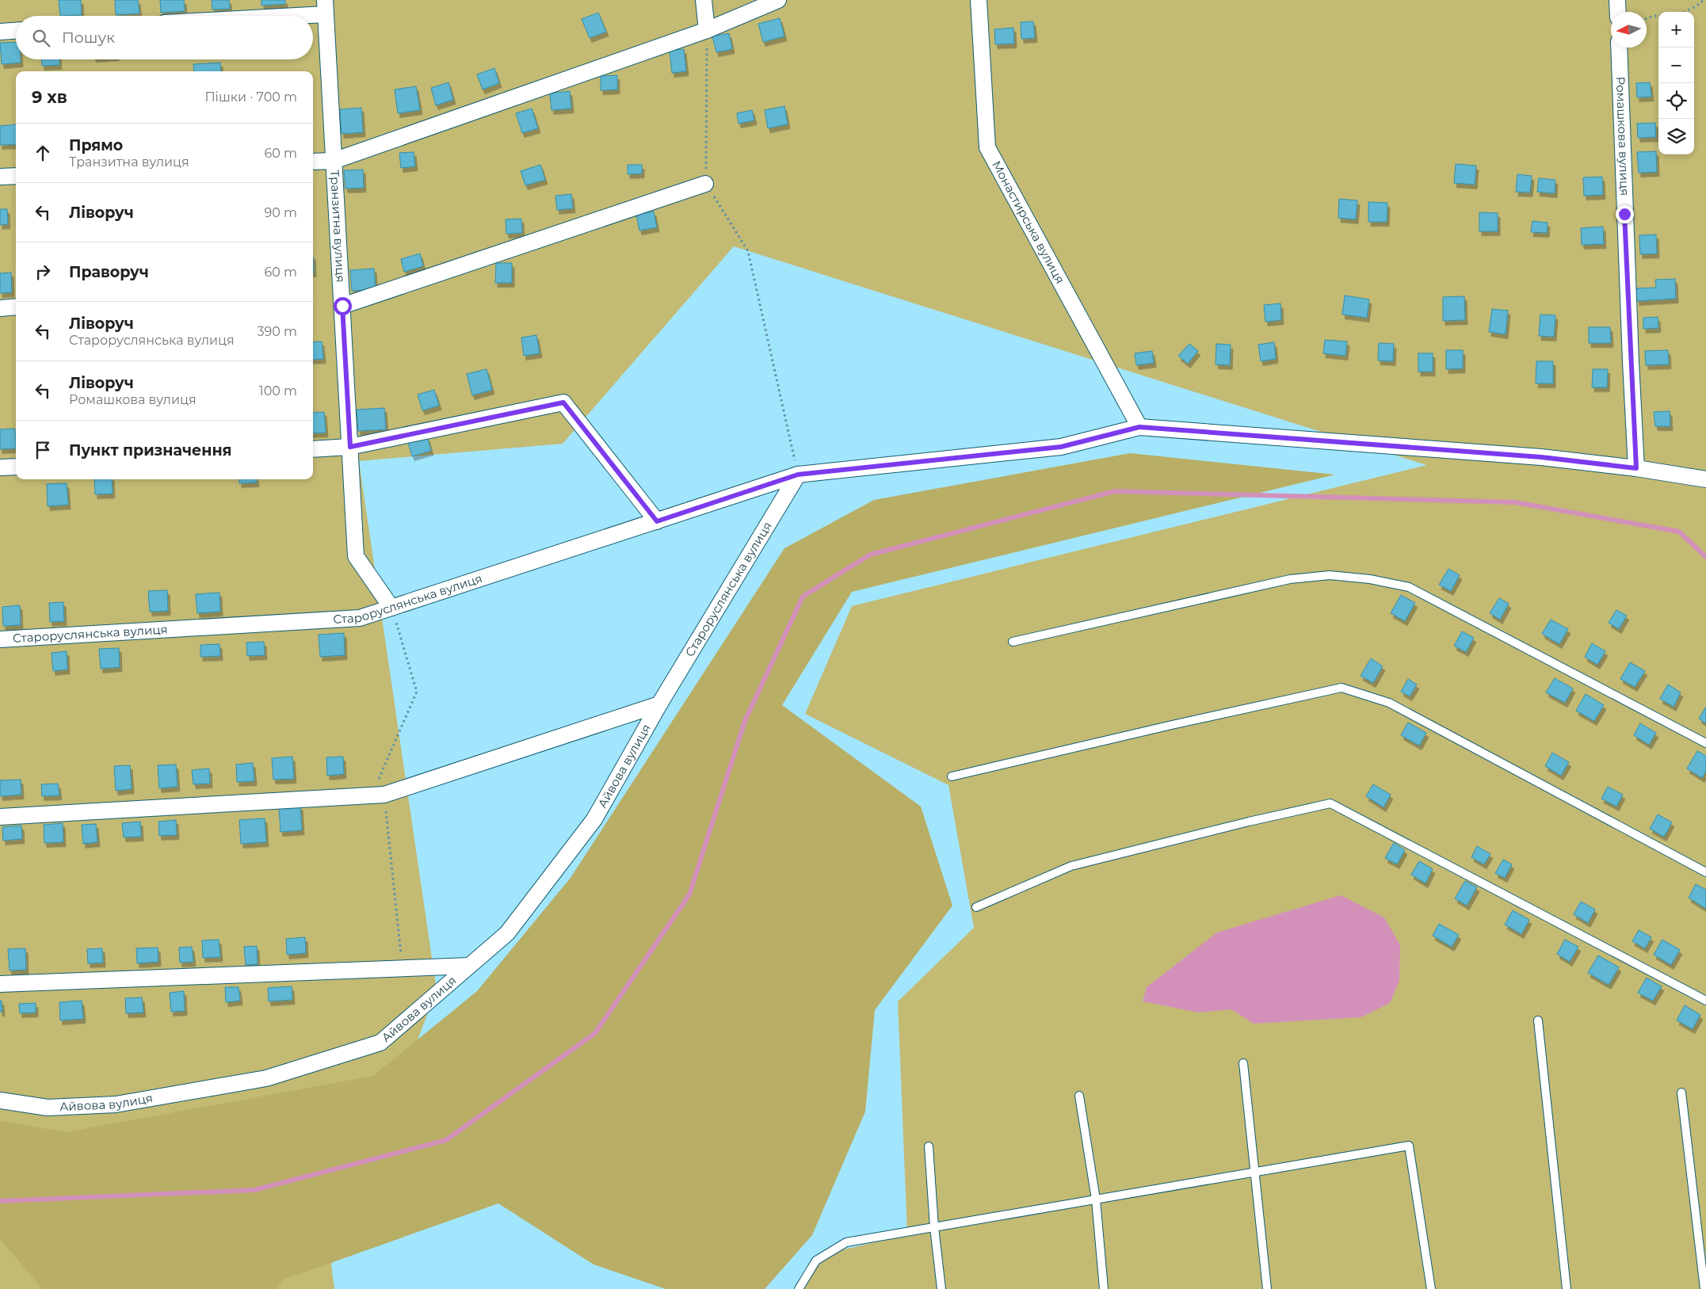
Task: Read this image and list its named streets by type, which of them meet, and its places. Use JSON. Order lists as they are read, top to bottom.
{
  "streets": {
    "street": [
      "Ромашкова вулиця",
      "Монастирська вулиця",
      "Транзитна вулиця",
      "Староруслянська вулиця",
      "Айвова вулиця"
    ]
  },
  "crossings": [
    ["Ромашкова вулиця", "Староруслянська вулиця"],
    ["Монастирська вулиця", "Староруслянська вулиця"],
    ["Транзитна вулиця", "Староруслянська вулиця"],
    ["Староруслянська вулиця", "Айвова вулиця"]
  ],
  "north": "left",
  "page": {
    "map_buttons": ["+", "−"],
    "search": "Пошук",
    "heading": ["9 хв", "Пішки · 700 m"],
    "list": [
      ["Прямо", "Транзитна вулиця", "60 m"],
      ["Ліворуч", "90 m"],
      ["Праворуч", "60 m"],
      ["Ліворуч", "Староруслянська вулиця", "390 m"],
      ["Ліворуч", "Ромашкова вулиця", "100 m"],
      "Пункт призначення"
    ]
  }
}
